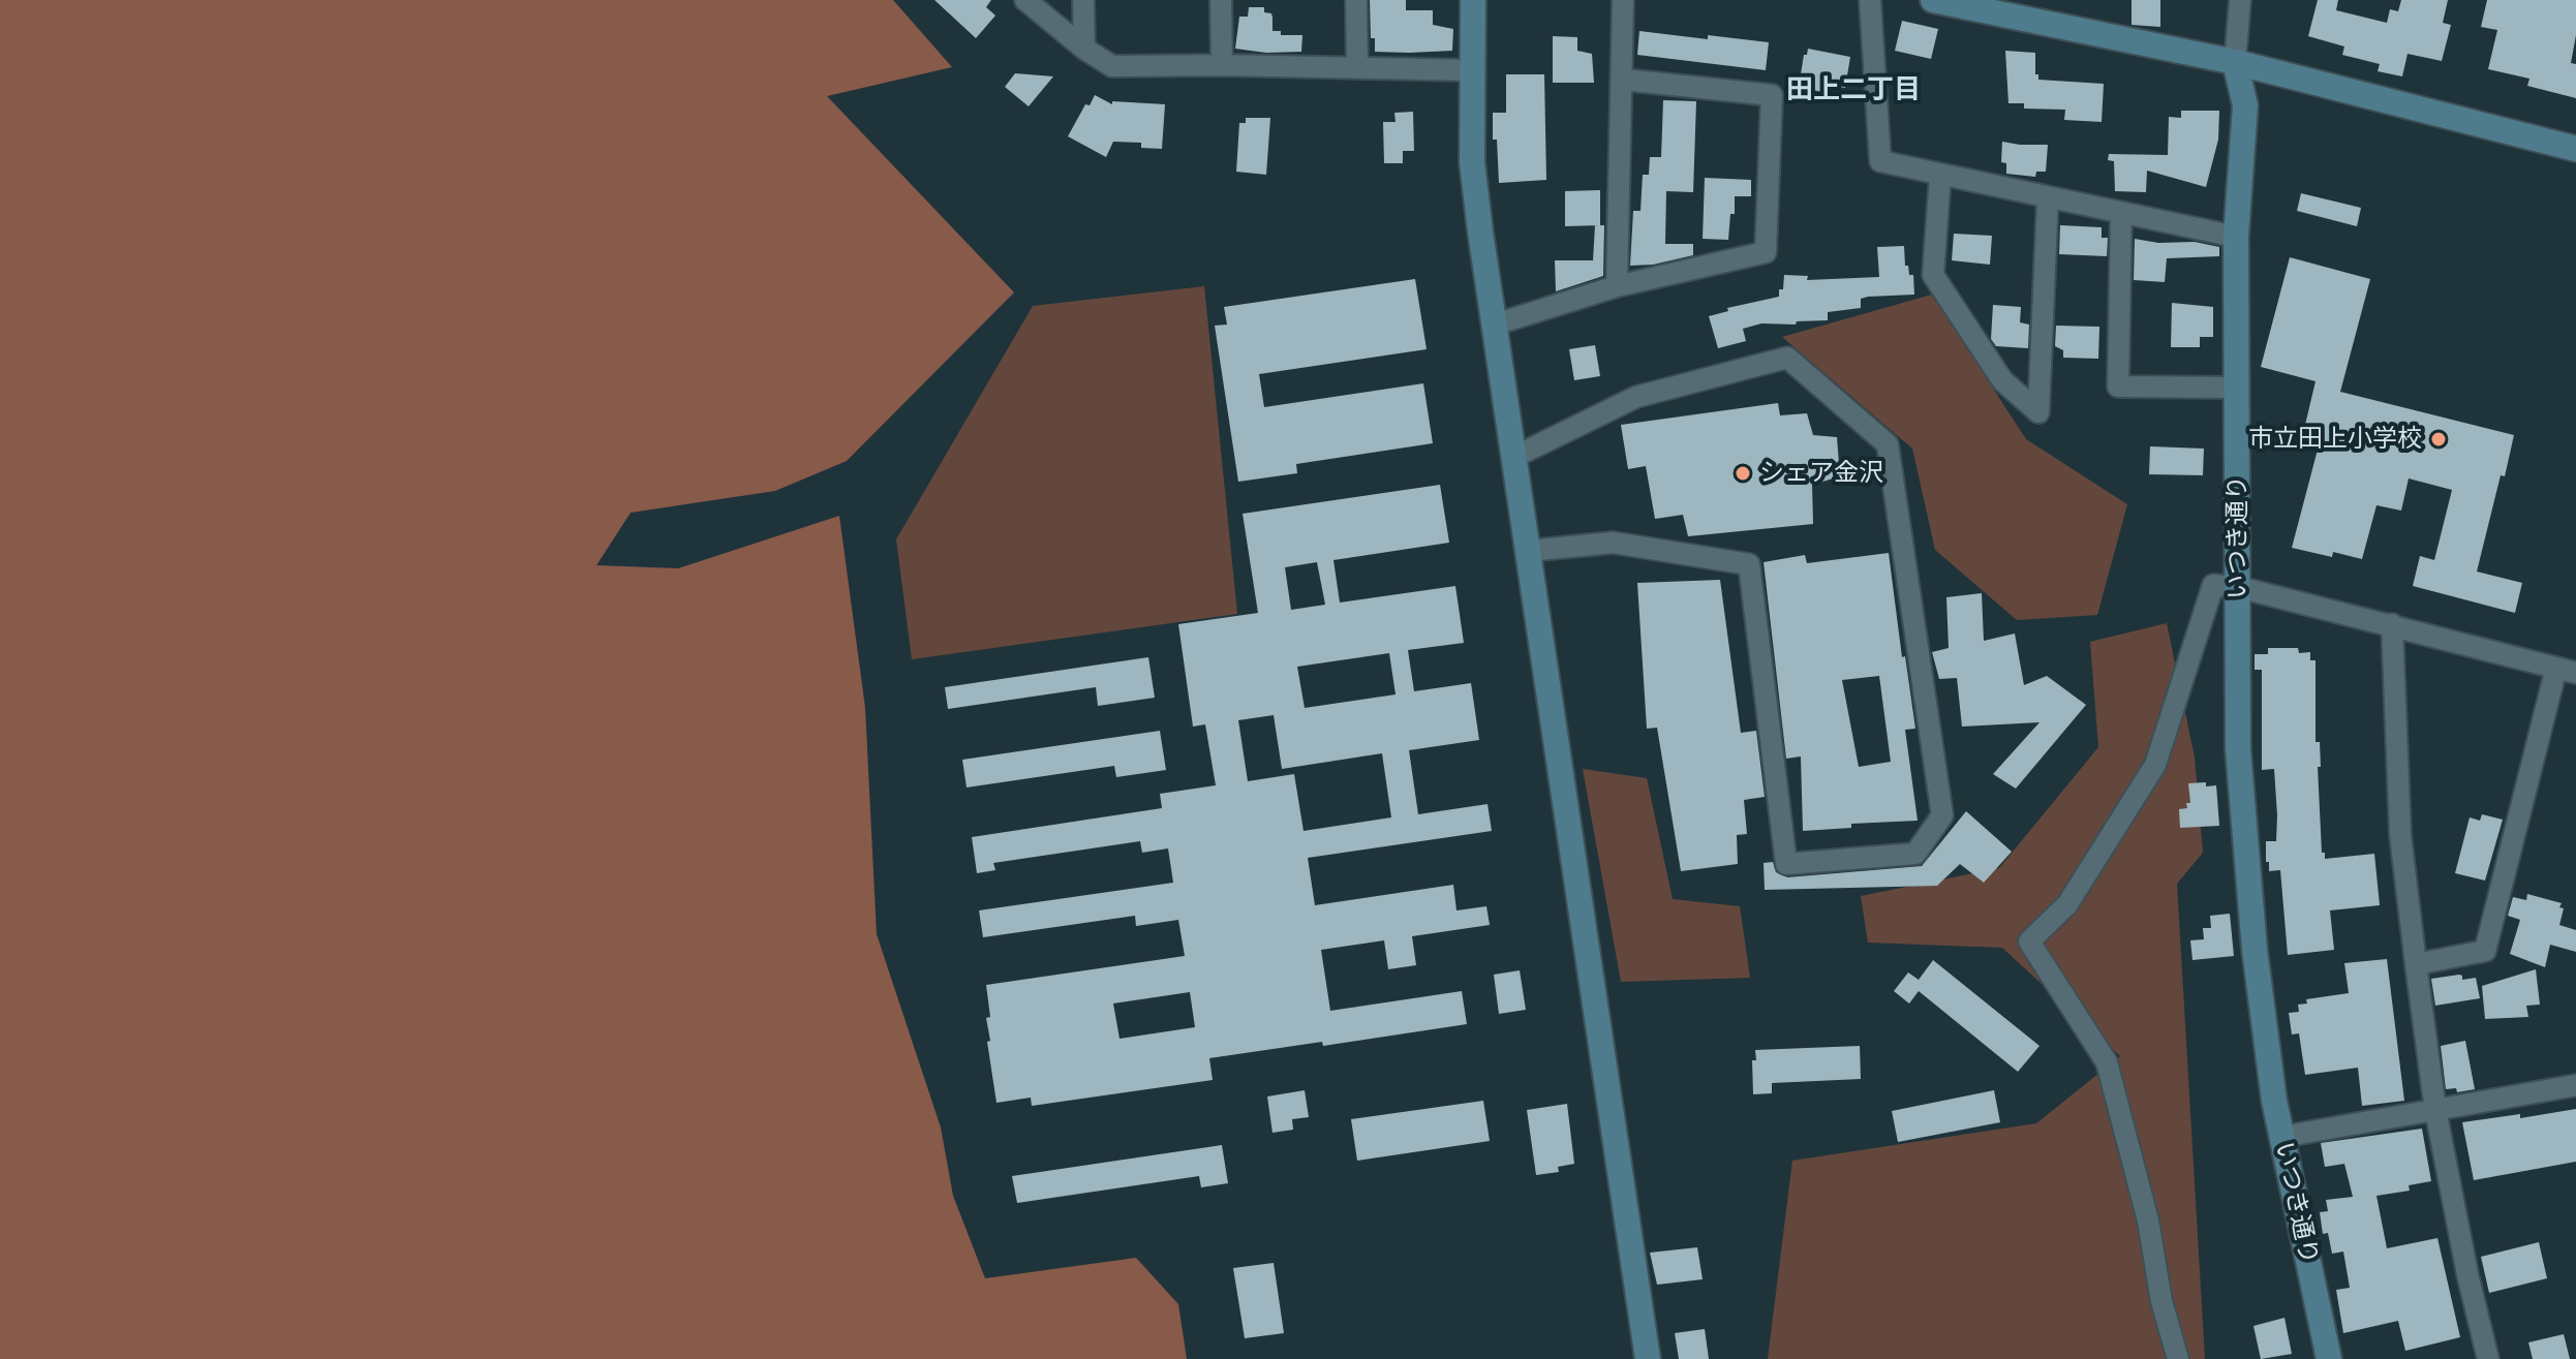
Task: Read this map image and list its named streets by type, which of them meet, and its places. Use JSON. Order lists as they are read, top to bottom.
{
  "streets": {
    "street": ["いつき通り"]
  },
  "districts": ["田上二丁目"],
  "places": ["市立田上小学校", "シェア金沢"]
}
